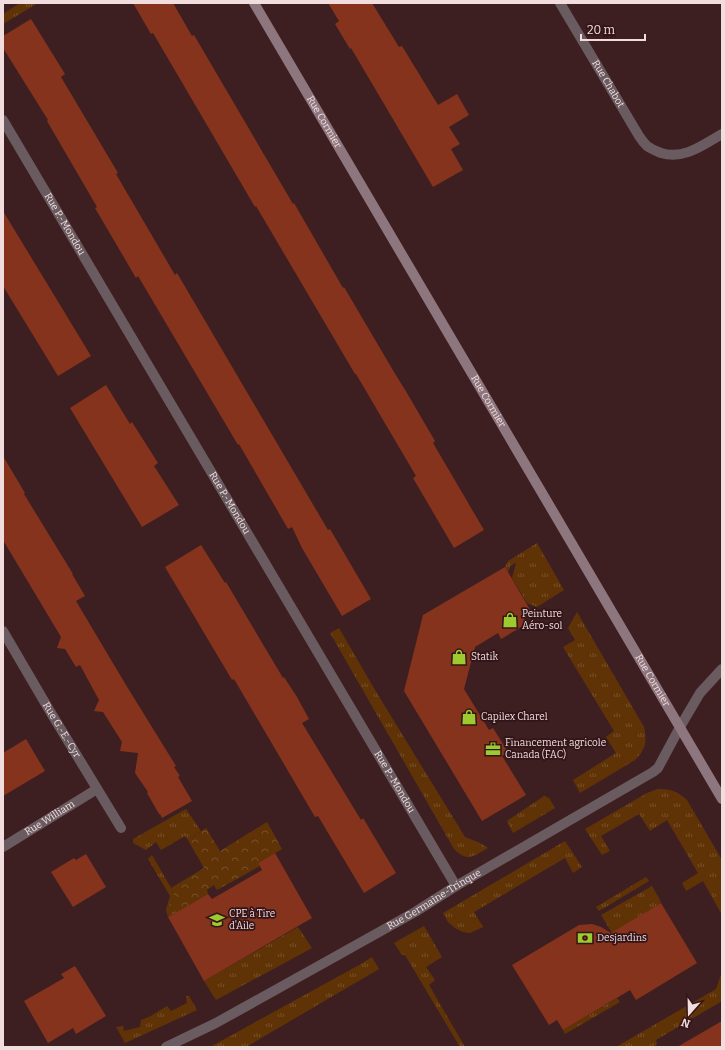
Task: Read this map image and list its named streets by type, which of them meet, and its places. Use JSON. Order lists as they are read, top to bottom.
{
  "streets": {
    "street": [
      "Rue Chabot",
      "Rue Cormier",
      "Rue P.-Mondou",
      "Rue G.-E.-Cyr",
      "Rue William",
      "Rue Germaine-Trinque"
    ]
  },
  "crossings": [
    ["Rue Cormier", "Rue Germaine-Trinque"],
    ["Rue P.-Mondou", "Rue Germaine-Trinque"],
    ["Rue G.-E.-Cyr", "Rue William"]
  ],
  "places": {
    "shop": ["Peinture Aéro-sol", "Statik", "Capilex Charel"],
    "office": ["Financement agricole Canada (FAC)"],
    "school or university": ["CPE à Tire d'Aile"],
    "bank": ["Desjardins"]
  },
  "scale_bar": "20 m",
  "north": "bottom"
}
